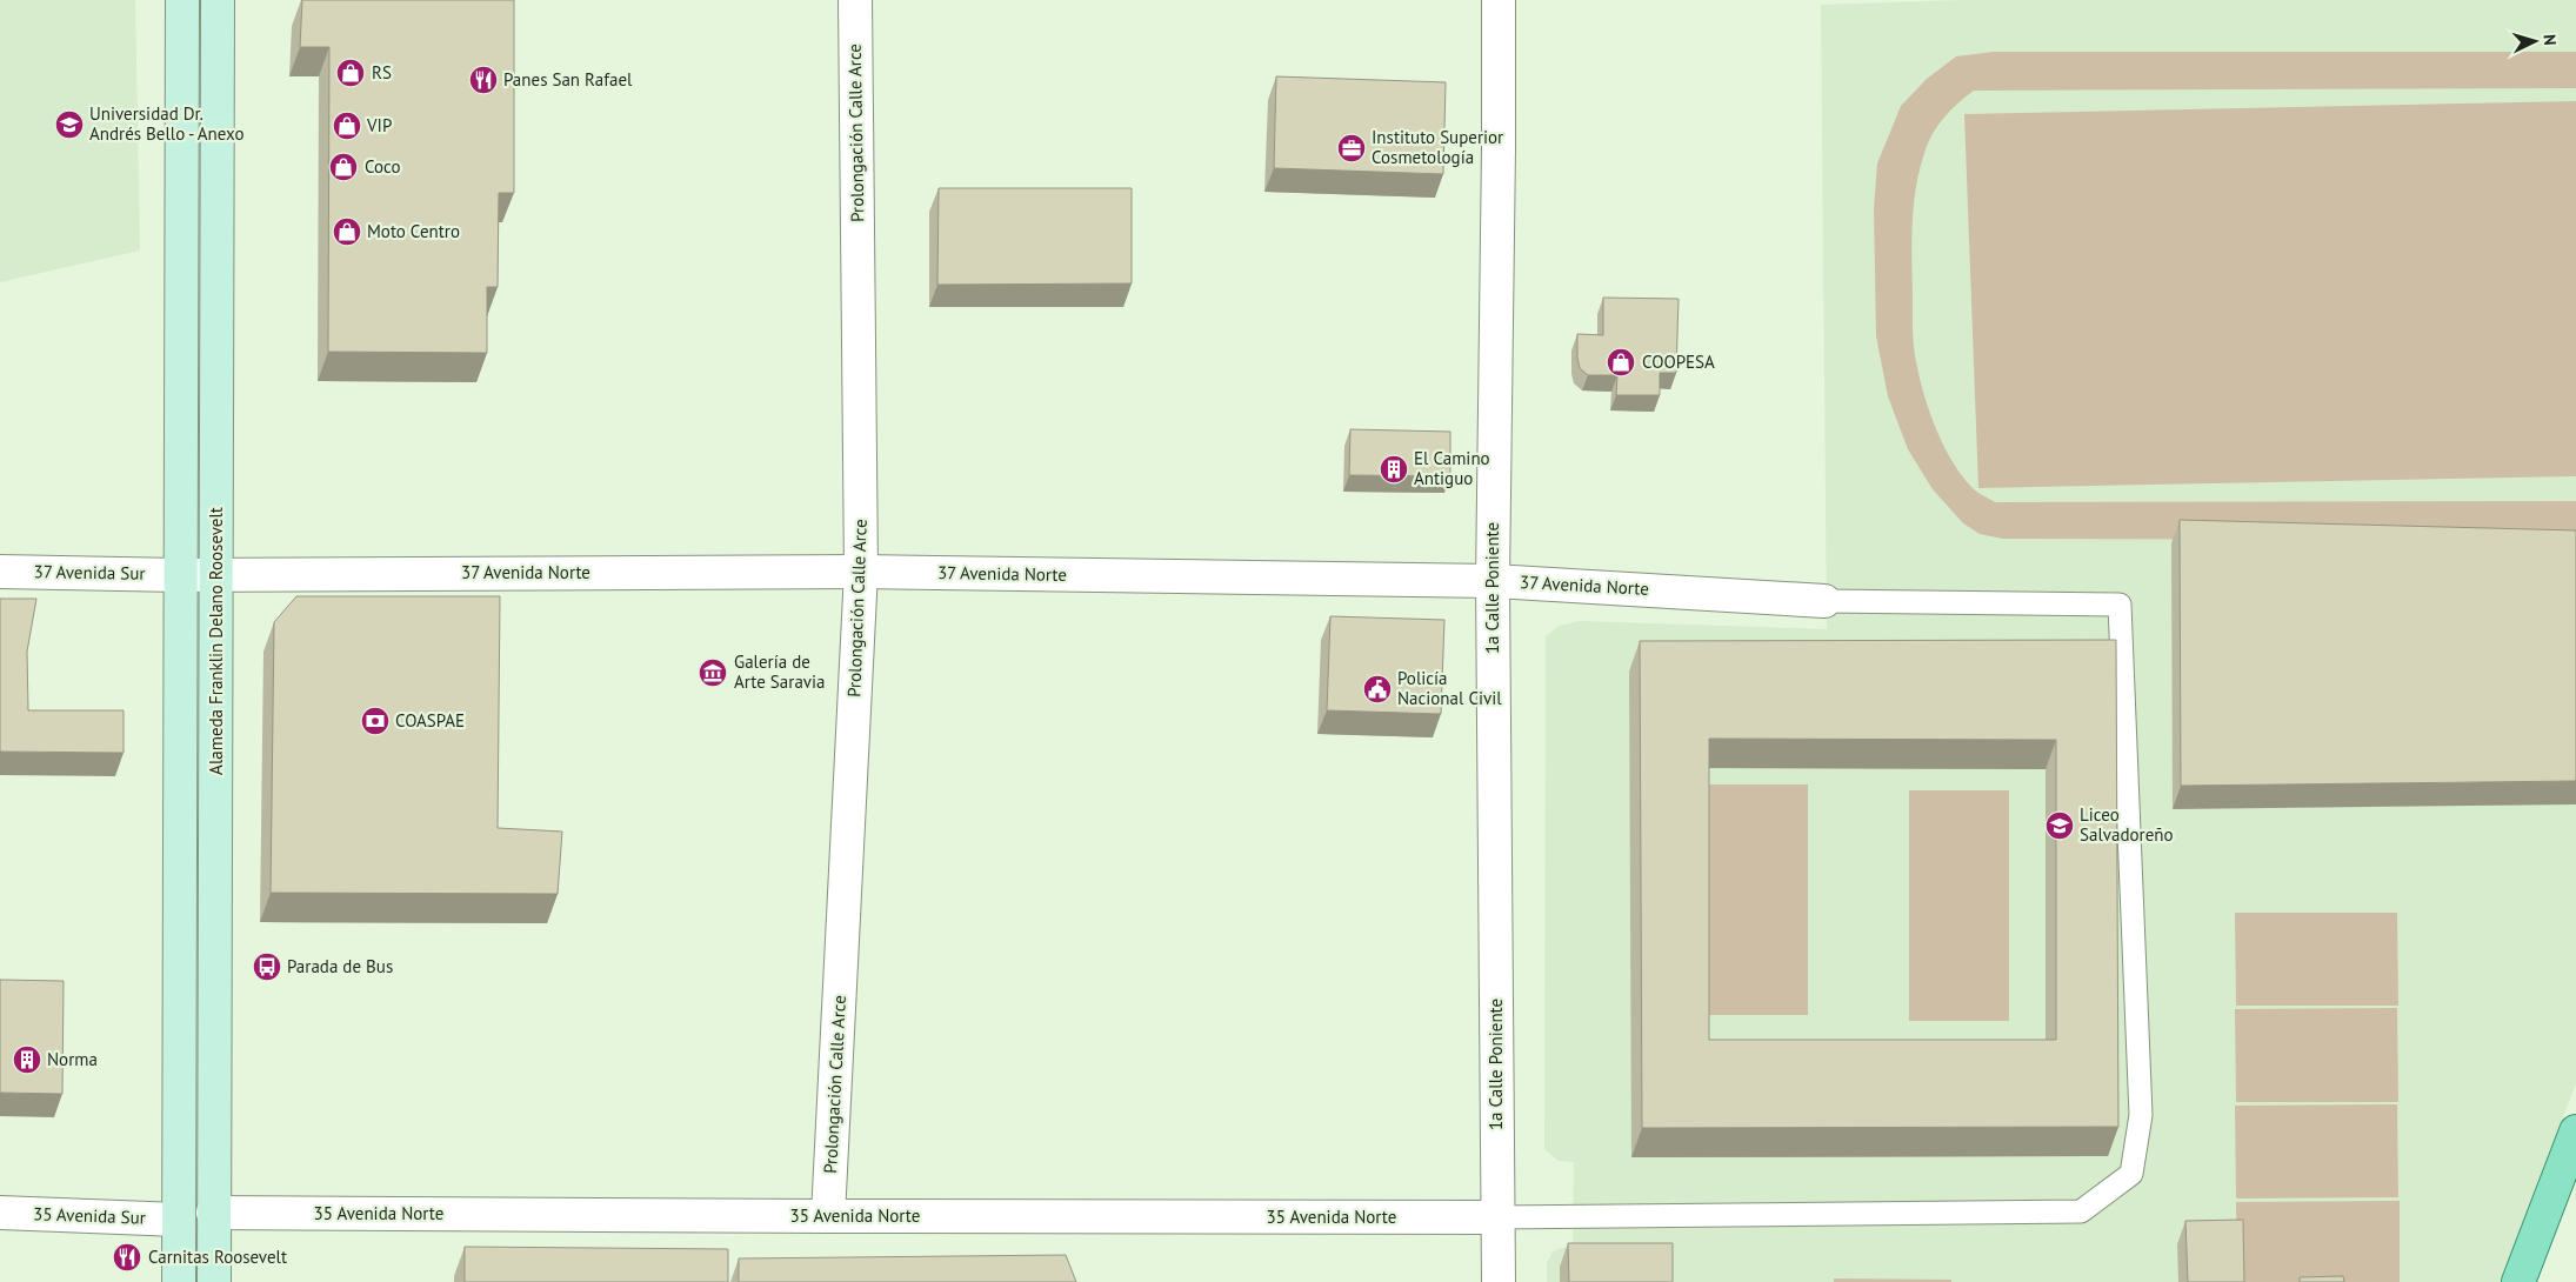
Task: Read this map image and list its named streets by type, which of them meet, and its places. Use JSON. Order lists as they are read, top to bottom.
{
  "streets": {
    "main road": ["Alameda Franklin Delano Roosevelt"],
    "street": [
      "Prolongación Calle Arce",
      "37 Avenida Sur",
      "37 Avenida Norte",
      "1a Calle Poniente",
      "35 Avenida Norte",
      "35 Avenida Sur"
    ]
  },
  "crossings": [
    ["Prolongación Calle Arce", "37 Avenida Norte"],
    ["Prolongación Calle Arce", "35 Avenida Norte"],
    ["37 Avenida Sur", "37 Avenida Norte"],
    ["37 Avenida Sur", "Alameda Franklin Delano Roosevelt"],
    ["37 Avenida Norte", "1a Calle Poniente"],
    ["37 Avenida Norte", "Alameda Franklin Delano Roosevelt"],
    ["1a Calle Poniente", "35 Avenida Norte"],
    ["Alameda Franklin Delano Roosevelt", "35 Avenida Norte"],
    ["Alameda Franklin Delano Roosevelt", "35 Avenida Sur"]
  ],
  "places": {
    "shop": [
      "RS",
      "VIP",
      "Coco",
      "Moto Centro",
      "COOPESA"
    ],
    "restaurant": ["Panes San Rafael", "Carnitas Roosevelt"],
    "school or university": ["Universidad Dr. Andrés Bello - Anexo", "Liceo Salvadoreño"],
    "office": ["Instituto Superior Cosmetología"],
    "building": ["El Camino Antiguo", "Norma"],
    "museum": ["Galería de Arte Saravia"],
    "public building": ["Policía Nacional Civil"],
    "bank": ["COASPAE"],
    "bus stop": ["Parada de Bus"]
  },
  "north": "right"
}
